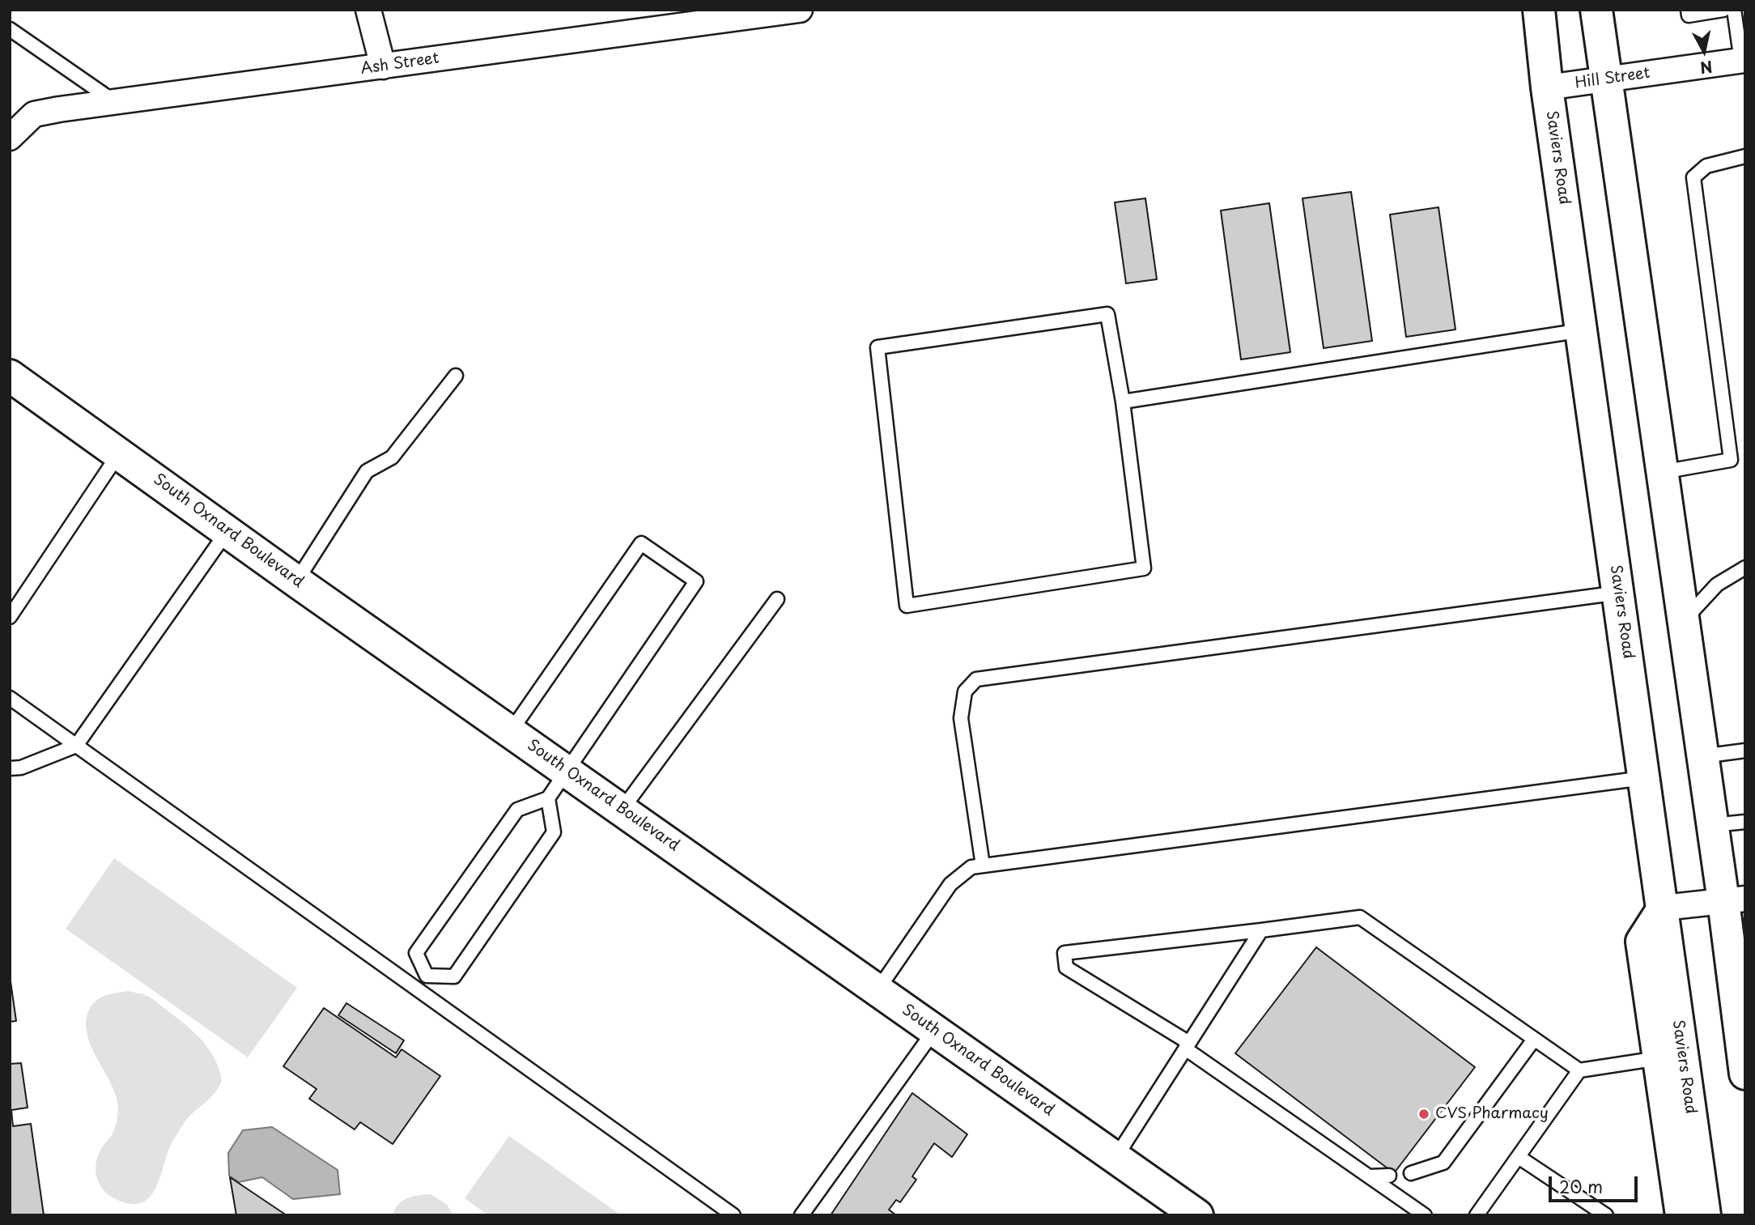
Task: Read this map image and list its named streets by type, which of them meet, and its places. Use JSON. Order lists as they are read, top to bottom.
{
  "streets": {
    "main road": ["Saviers Road", "South Oxnard Boulevard"],
    "street": ["Ash Street", "Hill Street"]
  },
  "crossings": [
    ["Hill Street", "Saviers Road"]
  ],
  "places": ["CVS Pharmacy"],
  "scale_bar": "20 m",
  "north": "bottom"
}
